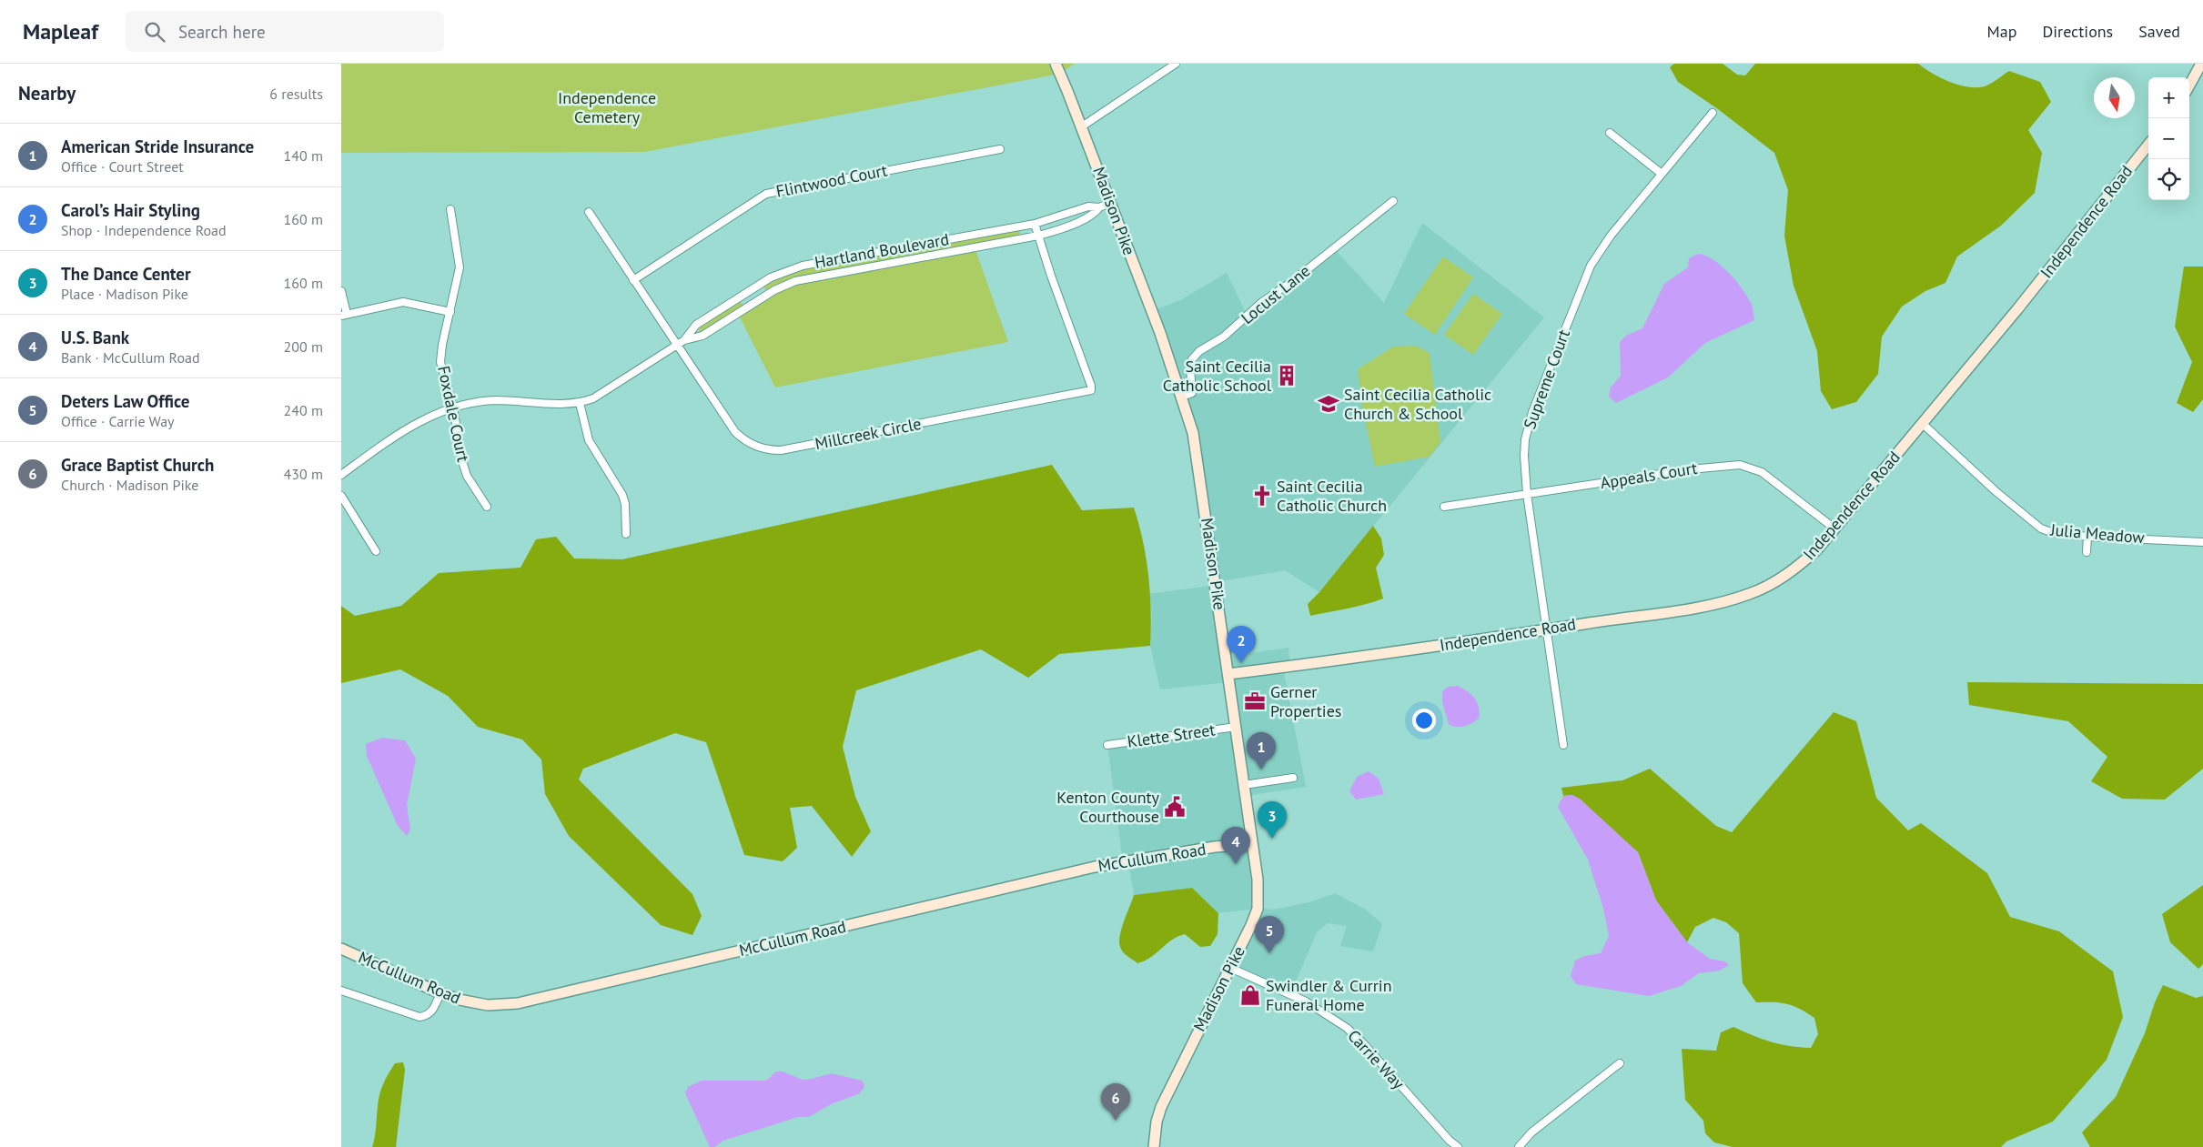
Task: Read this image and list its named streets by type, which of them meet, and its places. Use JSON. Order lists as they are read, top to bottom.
{
  "streets": {
    "street": [
      "Flintwood Court",
      "Madison Pike",
      "Independence Road",
      "Hartland Boulevard",
      "Locust Lane",
      "Supreme Court",
      "Foxdale Court",
      "Millcreek Circle",
      "Appeals Court",
      "Julia Meadow",
      "Klette Street",
      "McCullum Road",
      "Carrie Way"
    ]
  },
  "crossings": [
    ["Flintwood Court", "Millcreek Circle"],
    ["Madison Pike", "Independence Road"],
    ["Madison Pike", "Hartland Boulevard"],
    ["Madison Pike", "Locust Lane"],
    ["Madison Pike", "Klette Street"],
    ["Madison Pike", "McCullum Road"],
    ["Madison Pike", "Carrie Way"],
    ["Independence Road", "Supreme Court"],
    ["Independence Road", "Appeals Court"],
    ["Independence Road", "Julia Meadow"],
    ["Hartland Boulevard", "Foxdale Court"],
    ["Hartland Boulevard", "Millcreek Circle"],
    ["Supreme Court", "Appeals Court"]
  ],
  "parks": ["Independence Cemetery"],
  "places": {
    "building": ["Saint Cecilia Catholic School"],
    "school or university": ["Saint Cecilia Catholic Church & School"],
    "church": ["Saint Cecilia Catholic Church"],
    "office": ["Gerner Properties"],
    "public building": ["Kenton County Courthouse"],
    "shop": ["Swindler & Currin Funeral Home"]
  },
  "north": "bottom",
  "page": {
    "header": "Mapleaf",
    "search": "Search here",
    "nav": ["Map", "Directions", "Saved"],
    "heading": ["Nearby", "6 results"],
    "map_buttons": ["+", "−"],
    "list": [
      {
        "mark": "1",
        "name": "American Stride Insurance",
        "note": "Office · Court Street",
        "value": "140 m"
      },
      {
        "mark": "2",
        "name": "Carol’s Hair Styling",
        "note": "Shop · Independence Road",
        "value": "160 m"
      },
      {
        "mark": "3",
        "name": "The Dance Center",
        "note": "Place · Madison Pike",
        "value": "160 m"
      },
      {
        "mark": "4",
        "name": "U.S. Bank",
        "note": "Bank · McCullum Road",
        "value": "200 m"
      },
      {
        "mark": "5",
        "name": "Deters Law Office",
        "note": "Office · Carrie Way",
        "value": "240 m"
      },
      {
        "mark": "6",
        "name": "Grace Baptist Church",
        "note": "Church · Madison Pike",
        "value": "430 m"
      }
    ],
    "pins": [
      "2",
      "1",
      "3",
      "4",
      "5",
      "6"
    ]
  }
}
